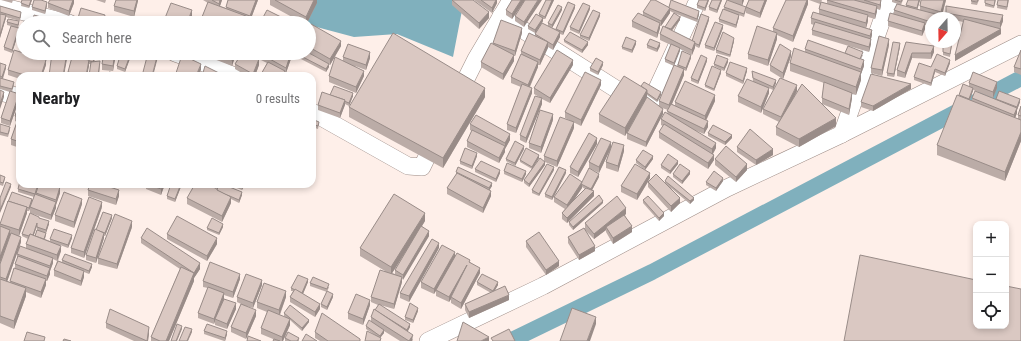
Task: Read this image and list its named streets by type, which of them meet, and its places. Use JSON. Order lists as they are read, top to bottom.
{
  "north": "bottom",
  "page": {
    "search": "Search here",
    "heading": ["Nearby", "0 results"],
    "map_buttons": ["+", "−"]
  }
}
